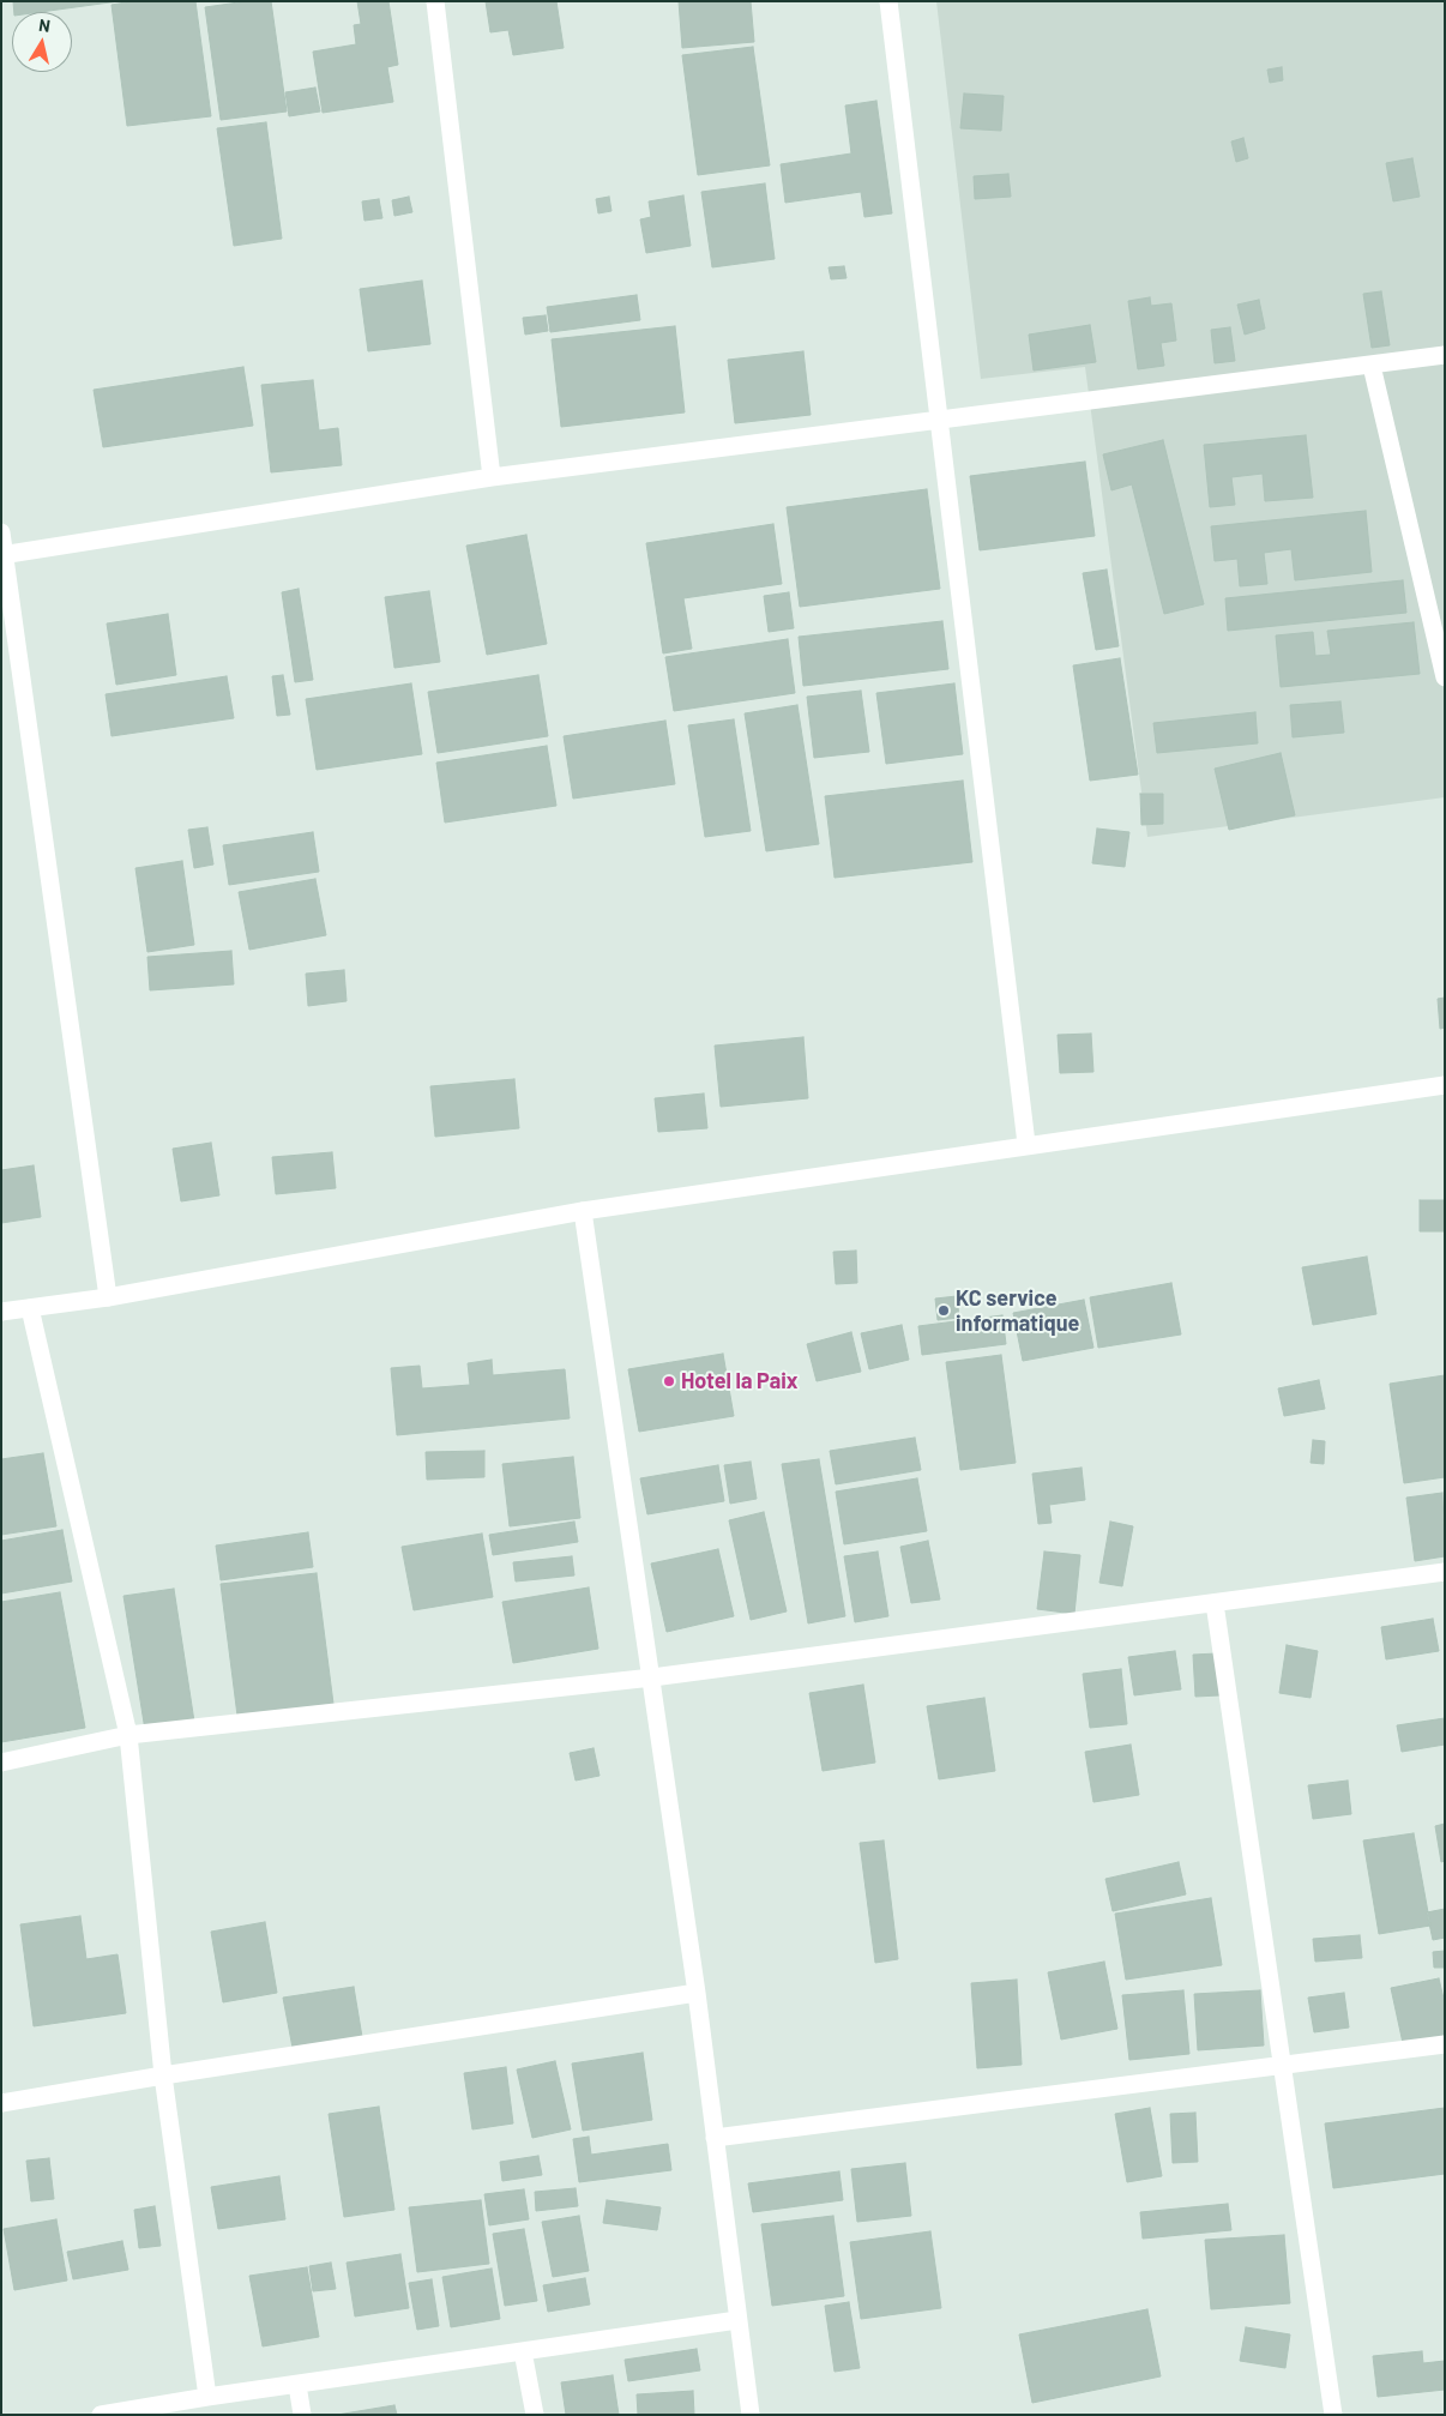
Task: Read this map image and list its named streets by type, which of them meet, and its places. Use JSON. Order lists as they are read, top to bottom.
{
  "places": ["KC service informatique", "Hotel la Paix"],
  "north": "top"
}
